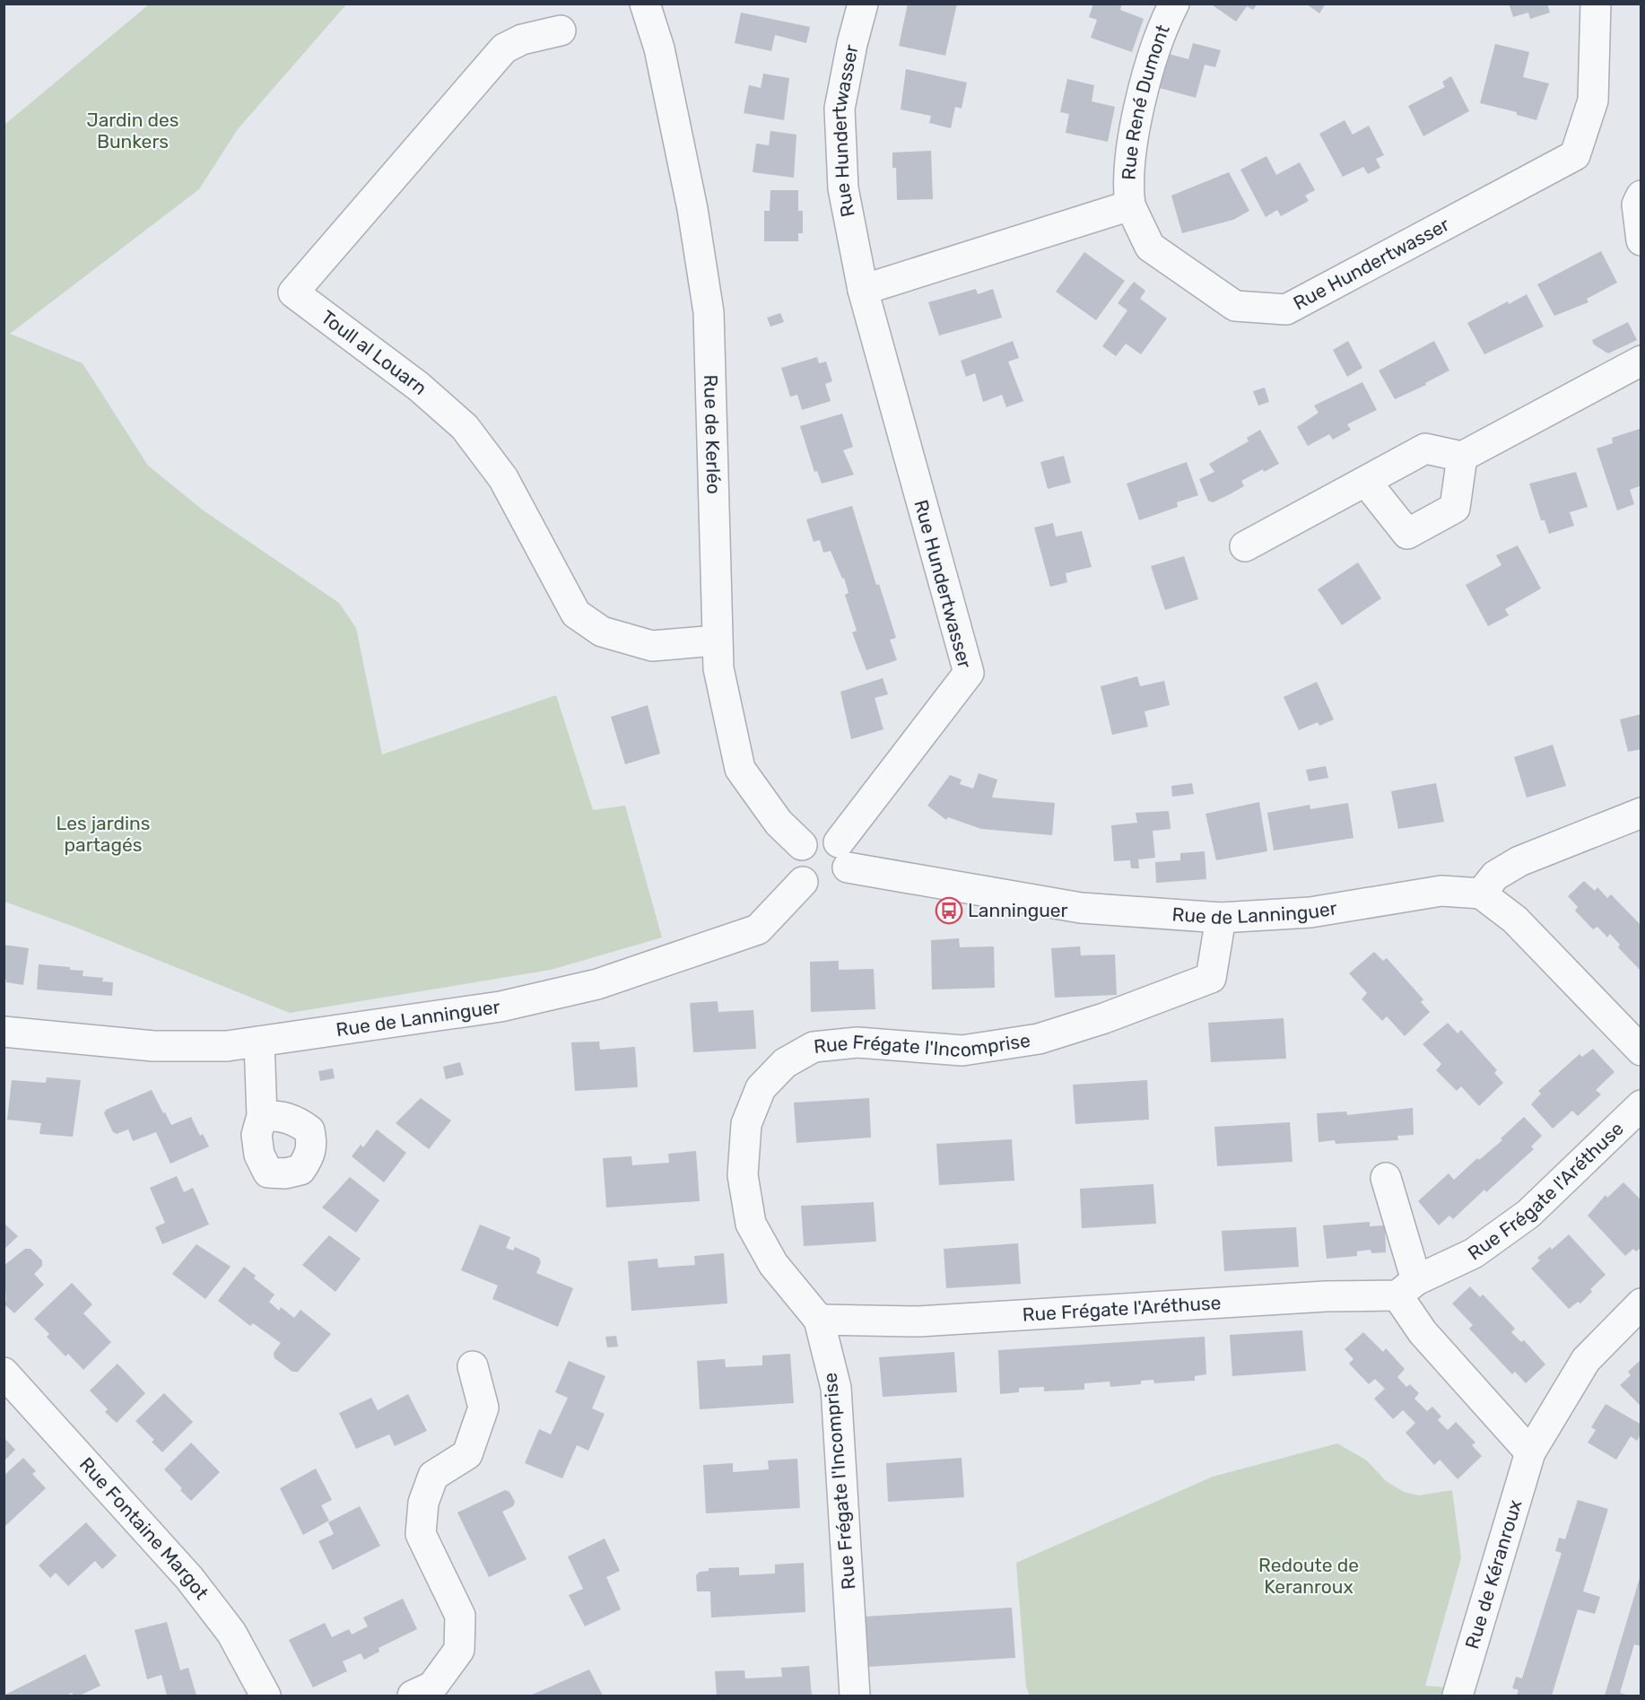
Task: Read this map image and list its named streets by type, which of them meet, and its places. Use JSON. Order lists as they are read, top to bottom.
{
  "streets": {
    "street": [
      "Rue René Dumont",
      "Rue Hundertwasser",
      "Toull al Louarn",
      "Rue de Kerléo",
      "Rue de Lanninguer",
      "Rue Frégate l'Incomprise",
      "Rue Frégate l'Aréthuse",
      "Rue Fontaine Margot",
      "Rue de Kéranroux"
    ]
  },
  "crossings": [
    ["Rue René Dumont", "Rue Hundertwasser"],
    ["Rue Hundertwasser", "Rue de Kerléo"],
    ["Rue Hundertwasser", "Rue de Lanninguer"],
    ["Toull al Louarn", "Rue de Kerléo"],
    ["Rue de Kerléo", "Rue de Lanninguer"],
    ["Rue de Lanninguer", "Rue Frégate l'Incomprise"],
    ["Rue Frégate l'Incomprise", "Rue Frégate l'Aréthuse"]
  ],
  "parks": ["Jardin des Bunkers", "Les jardins partagés", "Redoute de Keranroux"],
  "places": {
    "bus stop": ["Lanninguer"]
  }
}
